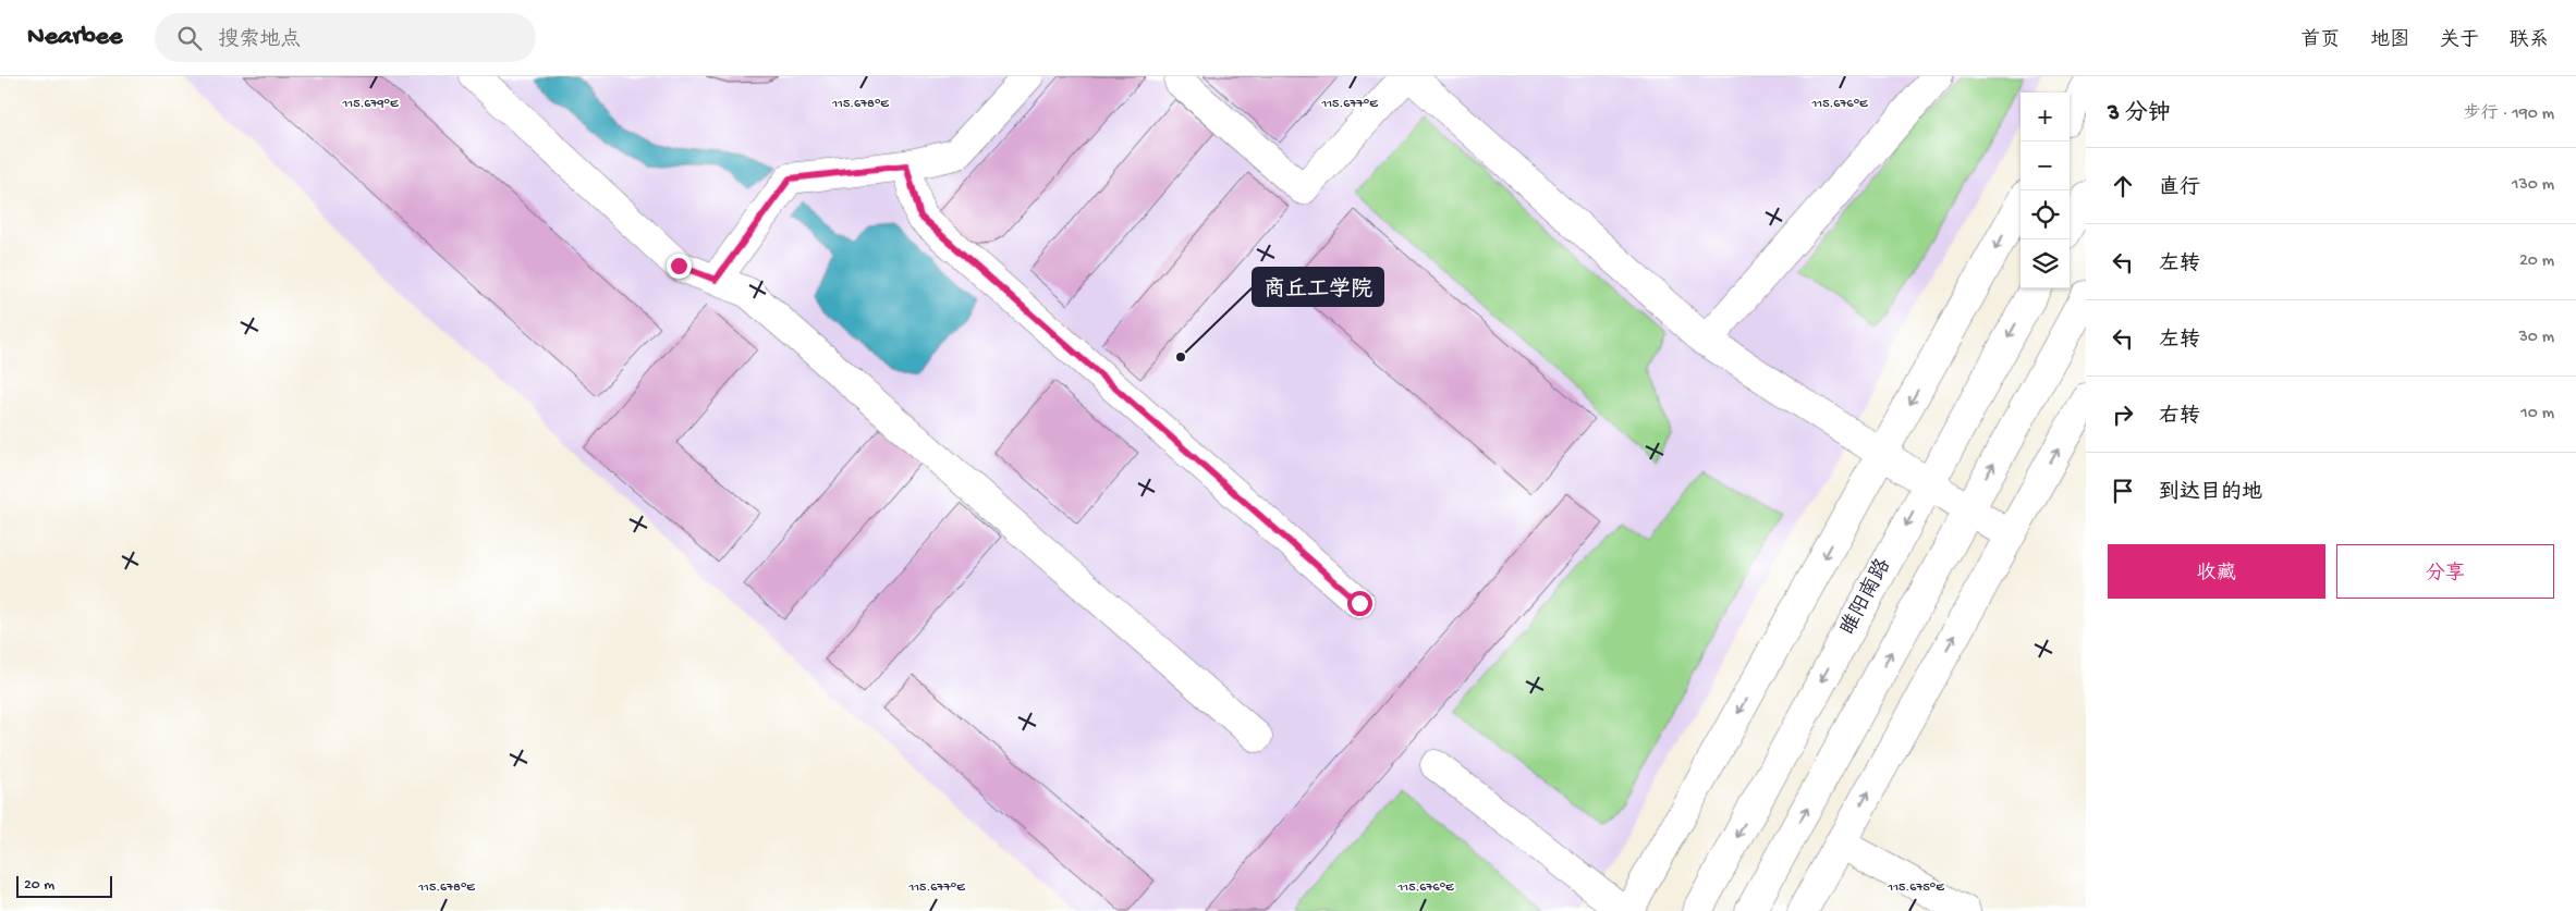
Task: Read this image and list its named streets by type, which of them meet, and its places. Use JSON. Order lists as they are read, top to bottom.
{
  "streets": {
    "main road": ["睢阳南路"]
  },
  "places": ["商丘工学院"],
  "scale_bar": "20 m",
  "page": {
    "header": "Nearbee",
    "search": "搜索地点",
    "nav": [
      "首页",
      "地图",
      "关于",
      "联系"
    ],
    "heading": ["3 分钟", "步行 · 190 m"],
    "map_buttons": ["+", "−"],
    "list": [
      ["直行", "130 m"],
      ["左转", "20 m"],
      ["左转", "30 m"],
      ["右转", "10 m"],
      "到达目的地"
    ],
    "buttons": ["收藏", "分享"],
    "scale": "20 m"
  },
  "coordinates": [
    "115.679°E",
    "115.678°E",
    "115.677°E",
    "115.676°E",
    "115.675°E"
  ]
}
